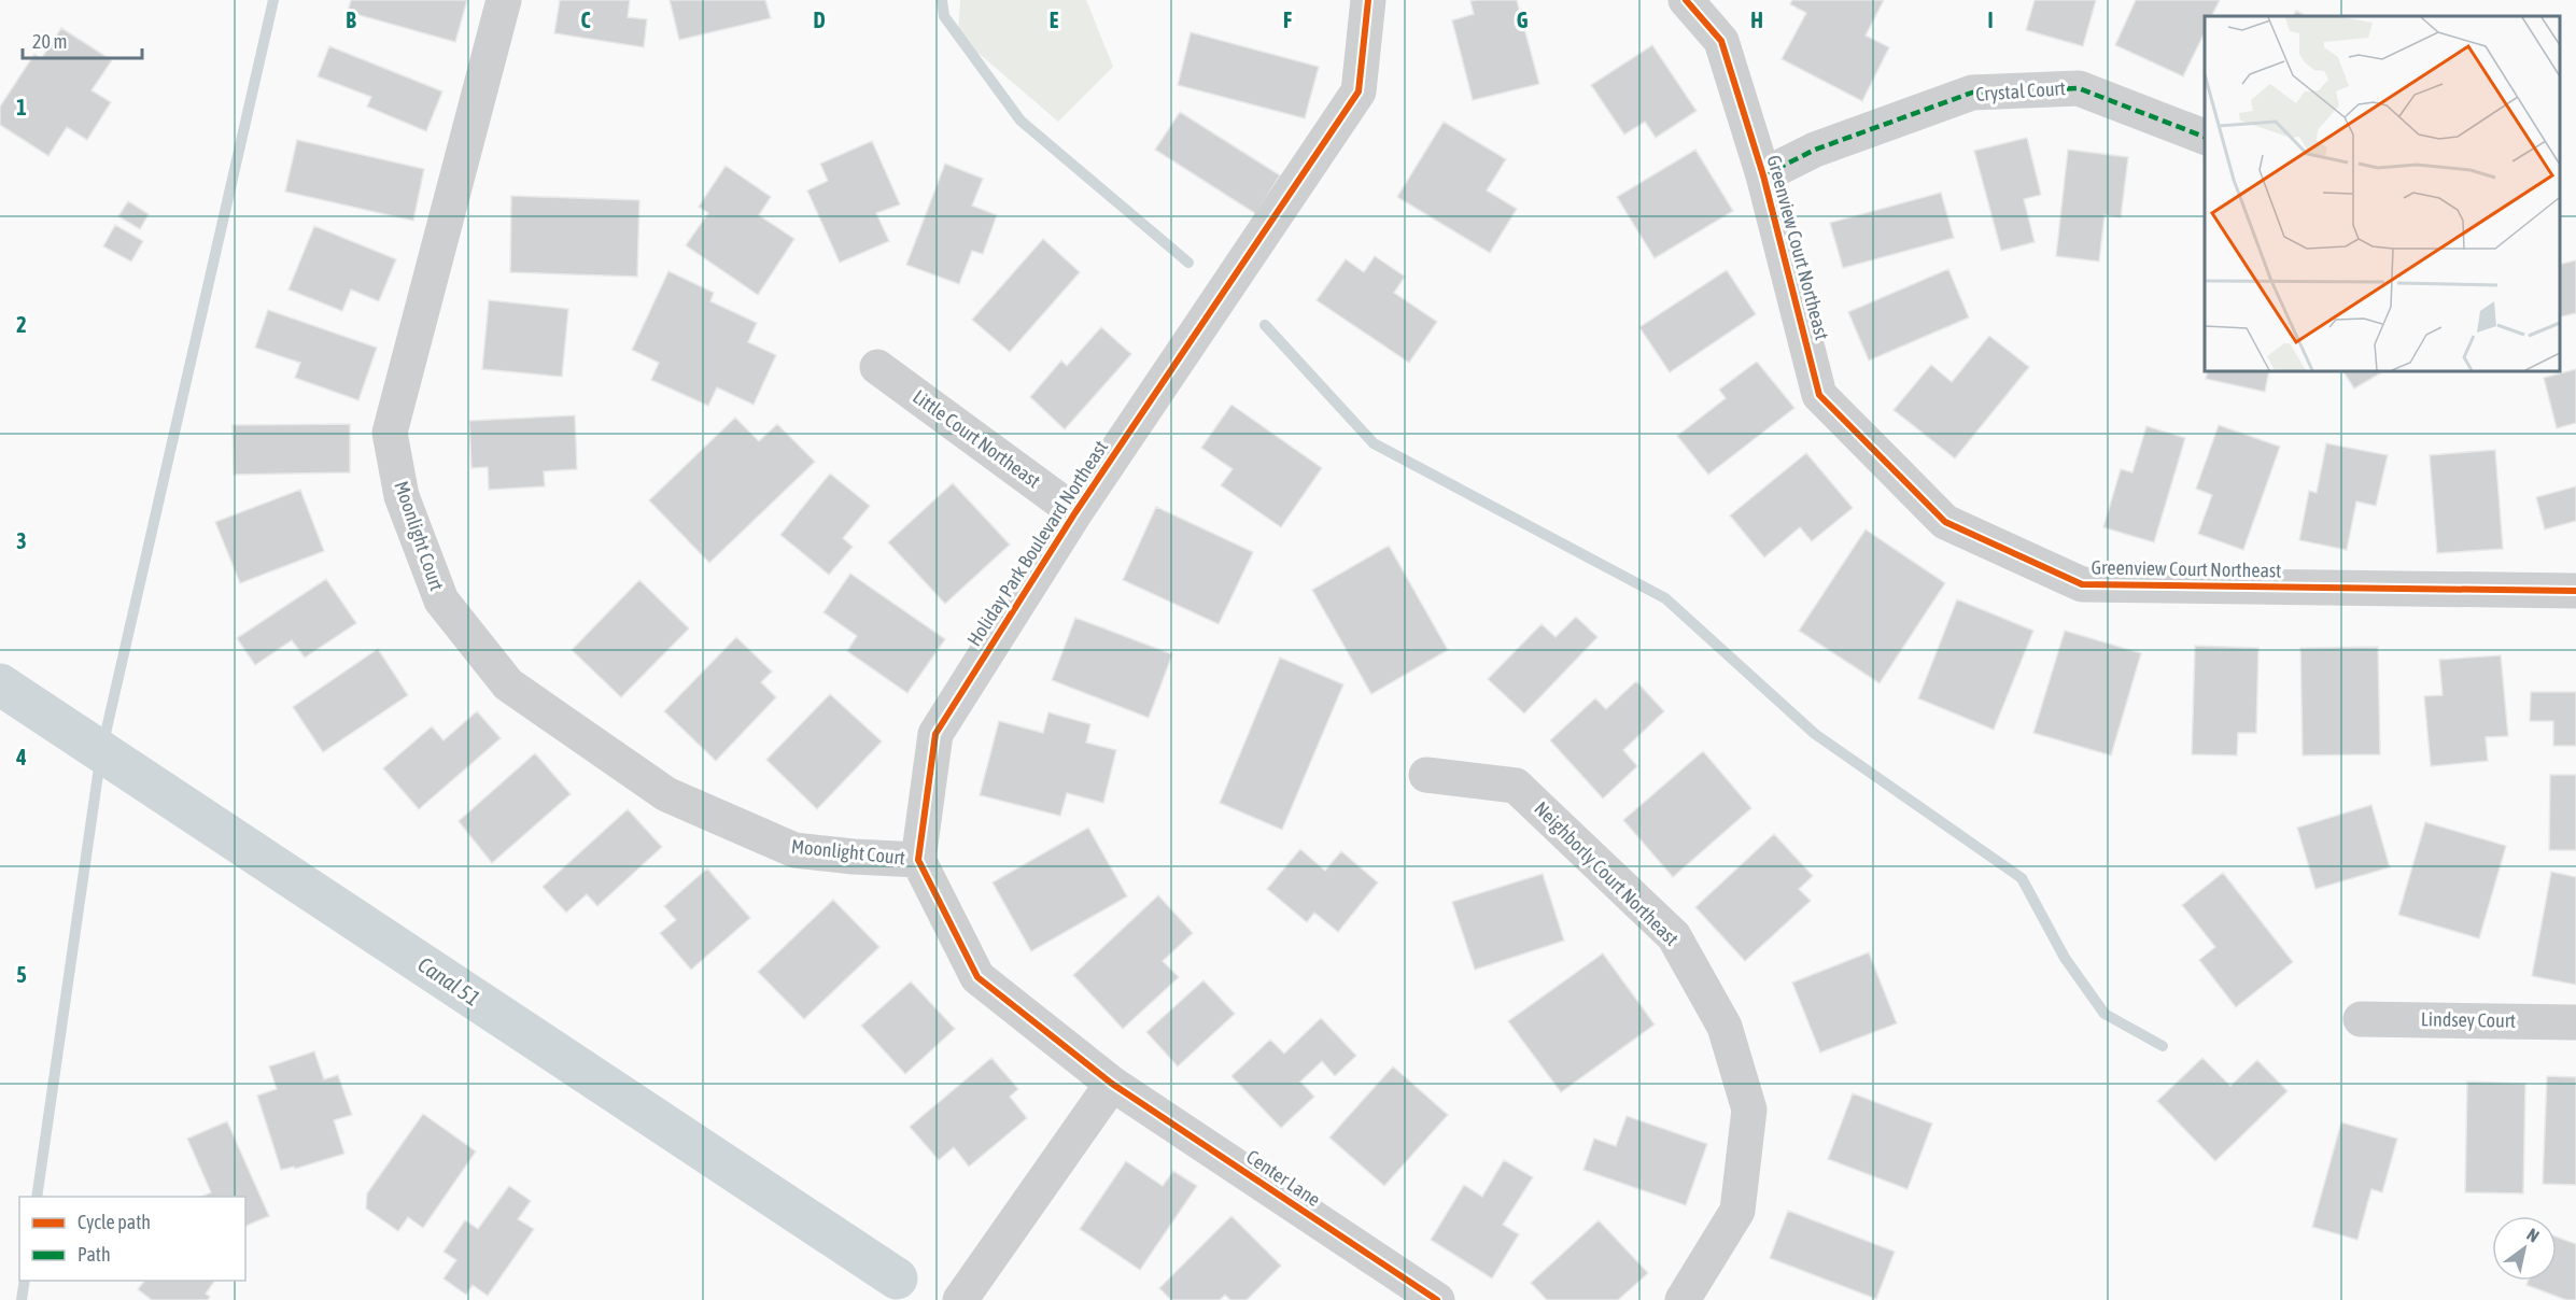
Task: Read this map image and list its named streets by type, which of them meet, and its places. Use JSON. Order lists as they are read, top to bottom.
{
  "streets": {
    "street": [
      "Crystal Court",
      "Greenview Court Northeast",
      "Little Court Northeast",
      "Moonlight Court",
      "Holiday Park Boulevard Northeast",
      "Neighborly Court Northeast",
      "Lindsey Court",
      "Center Lane"
    ]
  },
  "crossings": [
    ["Crystal Court", "Greenview Court Northeast"],
    ["Little Court Northeast", "Holiday Park Boulevard Northeast"],
    ["Moonlight Court", "Holiday Park Boulevard Northeast"]
  ],
  "water": ["Canal 51"],
  "legend": ["Cycle path", "Path"],
  "scale_bar": "20 m",
  "north": "top right",
  "grid": {
    "columns": [
      "B",
      "C",
      "D",
      "E",
      "F",
      "G",
      "H",
      "I"
    ],
    "rows": [
      "1",
      "2",
      "3",
      "4",
      "5"
    ]
  }
}
